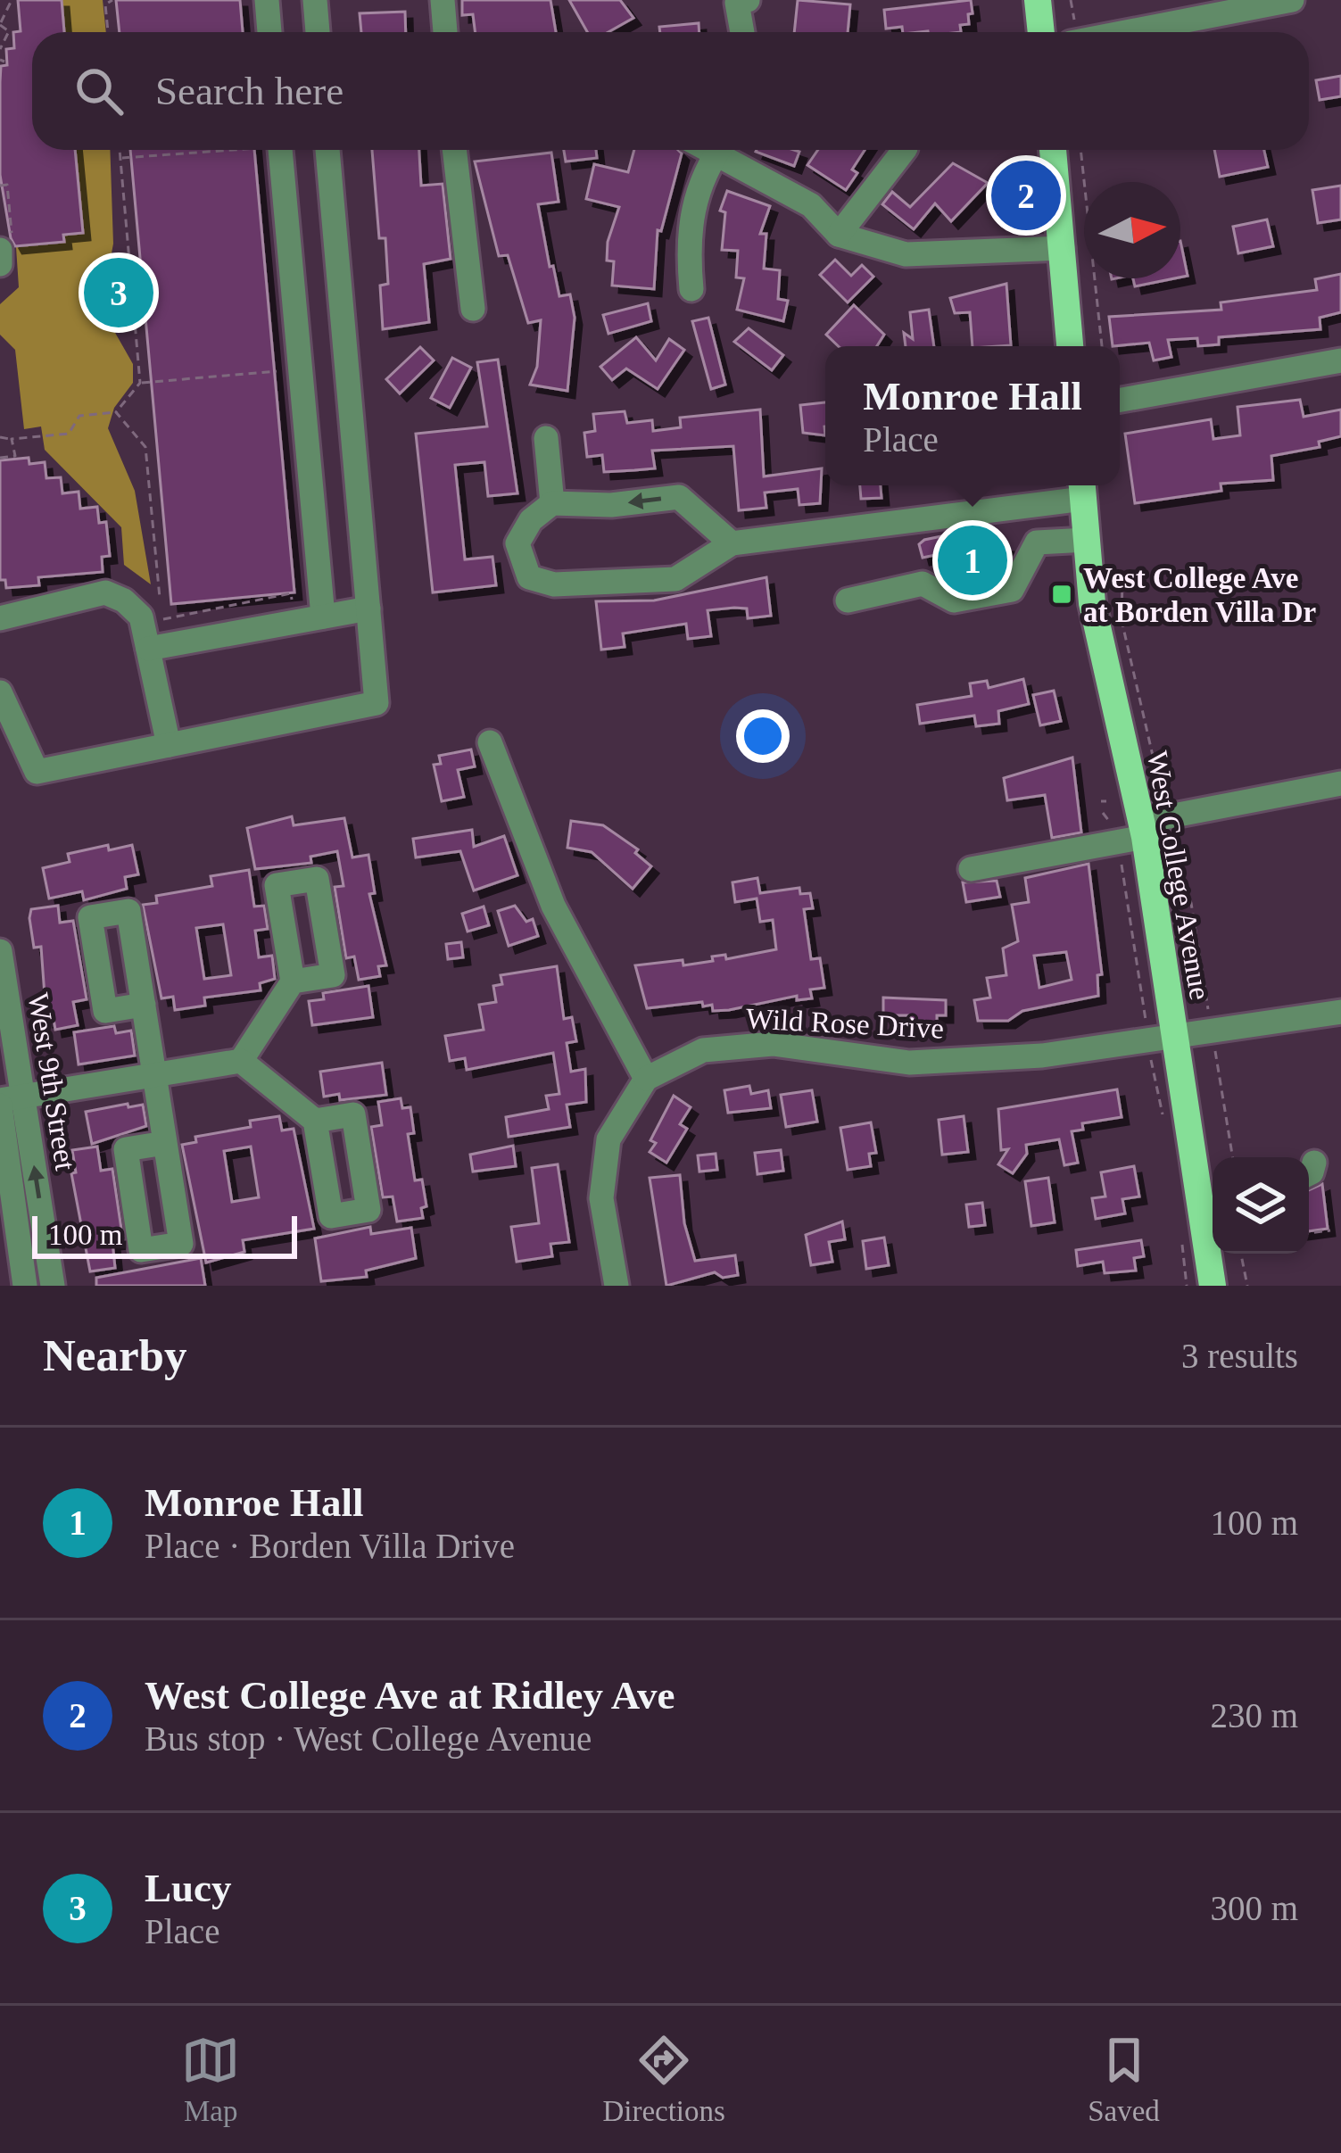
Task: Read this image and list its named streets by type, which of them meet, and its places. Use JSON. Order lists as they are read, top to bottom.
{
  "streets": {
    "main road": ["West College Avenue"],
    "street": ["Wild Rose Drive", "West 9th Street"]
  },
  "crossings": [
    ["West College Avenue", "Wild Rose Drive"]
  ],
  "places": {
    "transit": ["West College Ave at Borden Villa Dr"]
  },
  "scale_bar": "100 m",
  "north": "right",
  "page": {
    "search": "Search here",
    "pins": ["2", "3", "1"],
    "popup": ["Monroe Hall", "Place"],
    "scale": "100 m",
    "heading": ["Nearby", "3 results"],
    "list": [
      {
        "mark": "1",
        "name": "Monroe Hall",
        "note": "Place · Borden Villa Drive",
        "value": "100 m"
      },
      {
        "mark": "2",
        "name": "West College Ave at Ridley Ave",
        "note": "Bus stop · West College Avenue",
        "value": "230 m"
      },
      {
        "mark": "3",
        "name": "Lucy",
        "note": "Place",
        "value": "300 m"
      }
    ],
    "nav": ["Map", "Directions", "Saved"]
  }
}
